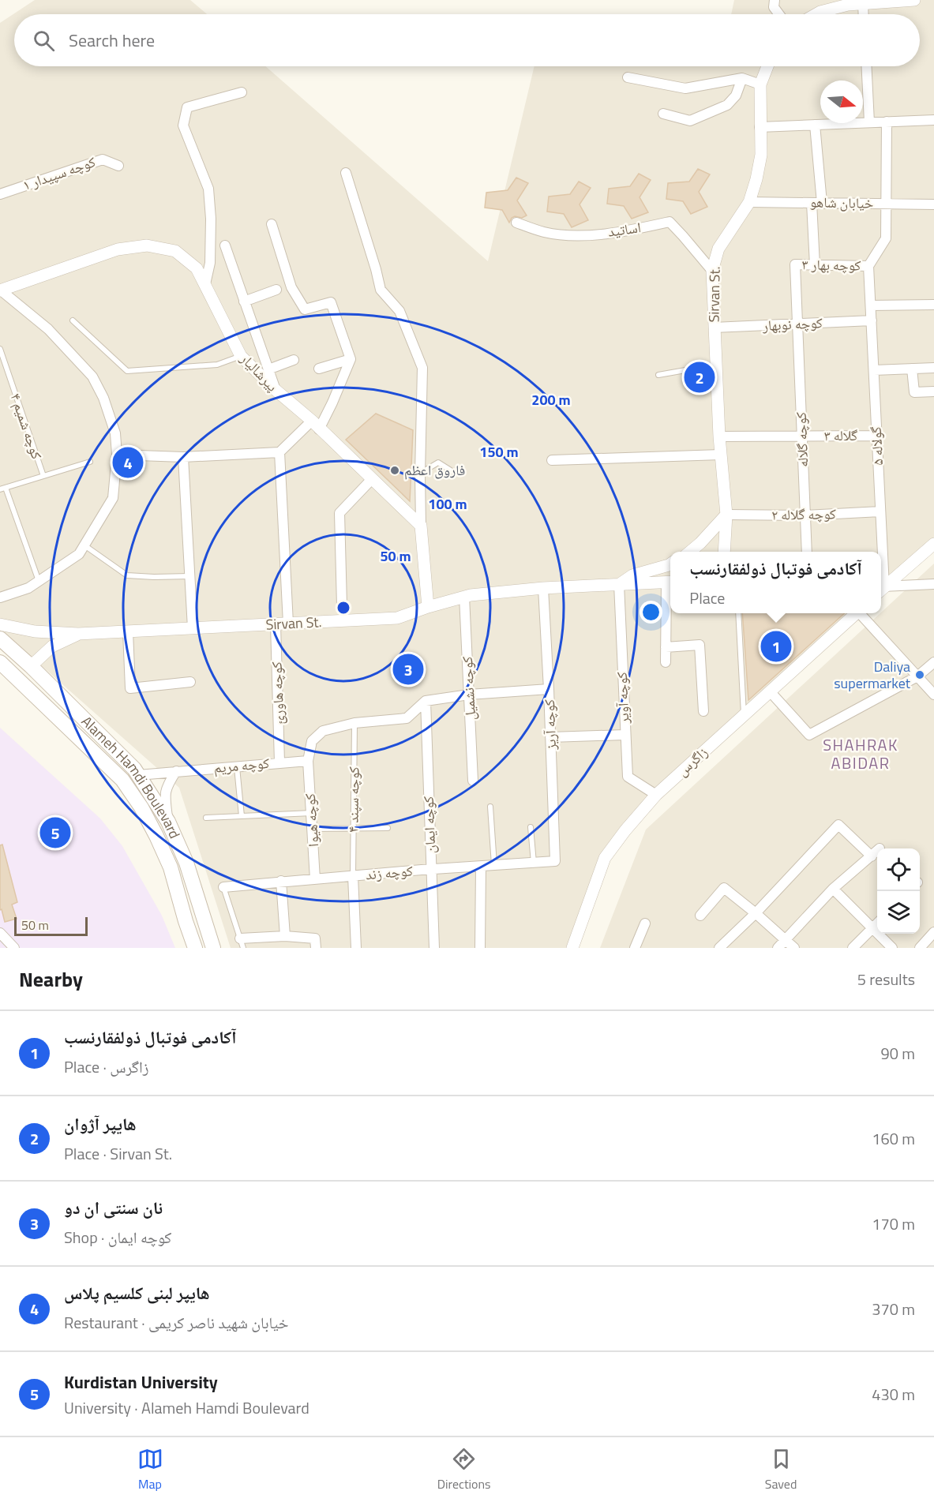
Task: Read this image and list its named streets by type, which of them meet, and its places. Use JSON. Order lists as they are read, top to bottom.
{
  "streets": {
    "main road": ["Alameh Hamdi Boulevard"],
    "street": [
      "کوچه سپیدار ۱",
      "خیابان شاهو",
      "اساتید",
      "کوچه بهار ۳",
      "Sirvan St.",
      "کوچه نوبهار",
      "پیرشالیار",
      "گلاله ۳",
      "کوچه گلاله",
      "گولاله ۵",
      "کوچه گلاله ۲",
      "کوچه نشمیل",
      "کوچه هاورئ",
      "کوچه آویر",
      "کوچه آریز",
      "زاگرس",
      "کوچه مریم",
      "کوچه هیوا",
      "کوچه ایمان",
      "کوچه زند"
    ],
    "lane": ["کوچه شمیم ۴", "کوچه سپند ۴"]
  },
  "crossings": [
    ["خیابان شاهو", "Sirvan St."],
    ["اساتید", "Sirvan St."],
    ["کوچه بهار ۳", "کوچه گلاله"],
    ["کوچه بهار ۳", "گولاله ۵"],
    ["Sirvan St.", "کوچه نوبهار"],
    ["Sirvan St.", "گلاله ۳"],
    ["Sirvan St.", "کوچه گلاله ۲"],
    ["Sirvan St.", "کوچه نشمیل"],
    ["Sirvan St.", "کوچه هاورئ"],
    ["Sirvan St.", "کوچه آویر"],
    ["Sirvan St.", "کوچه آریز"],
    ["کوچه نوبهار", "کوچه گلاله"],
    ["کوچه نوبهار", "گولاله ۵"],
    ["گلاله ۳", "کوچه گلاله"],
    ["گلاله ۳", "گولاله ۵"],
    ["کوچه گلاله", "کوچه گلاله ۲"],
    ["گولاله ۵", "کوچه گلاله ۲"],
    ["کوچه هاورئ", "کوچه مریم"],
    ["کوچه آویر", "زاگرس"],
    ["کوچه آریز", "کوچه زند"],
    ["کوچه مریم", "Alameh Hamdi Boulevard"],
    ["کوچه مریم", "کوچه هیوا"],
    ["کوچه سپند ۴", "کوچه زند"],
    ["کوچه هیوا", "کوچه زند"],
    ["کوچه ایمان", "کوچه زند"]
  ],
  "districts": ["SHAHRAK ABIDAR"],
  "places": ["فاروق اعظم", "Daliya supermarket"],
  "scale_bar": "50 m",
  "north": "right",
  "page": {
    "search": "Search here",
    "pins": [
      "2",
      "4",
      "1",
      "3",
      "5"
    ],
    "popup": ["آکادمی فوتبال ذولفقارنسب", "Place"],
    "scale": "50 m",
    "heading": ["Nearby", "5 results"],
    "list": [
      {
        "mark": "1",
        "name": "آکادمی فوتبال ذولفقارنسب",
        "note": "Place · زاگرس",
        "value": "90 m"
      },
      {
        "mark": "2",
        "name": "هایپر آژوان",
        "note": "Place · Sirvan St.",
        "value": "160 m"
      },
      {
        "mark": "3",
        "name": "نان سنتی ان دو",
        "note": "Shop · کوچه ایمان",
        "value": "170 m"
      },
      {
        "mark": "4",
        "name": "هایپر لبنی کلسیم پلاس",
        "note": "Restaurant · خیابان شهید ناصر کریمی",
        "value": "370 m"
      },
      {
        "mark": "5",
        "name": "Kurdistan University",
        "note": "University · Alameh Hamdi Boulevard",
        "value": "430 m"
      }
    ],
    "nav": ["Map", "Directions", "Saved"]
  },
  "rings": [
    "200 m",
    "150 m",
    "100 m",
    "50 m"
  ]
}
